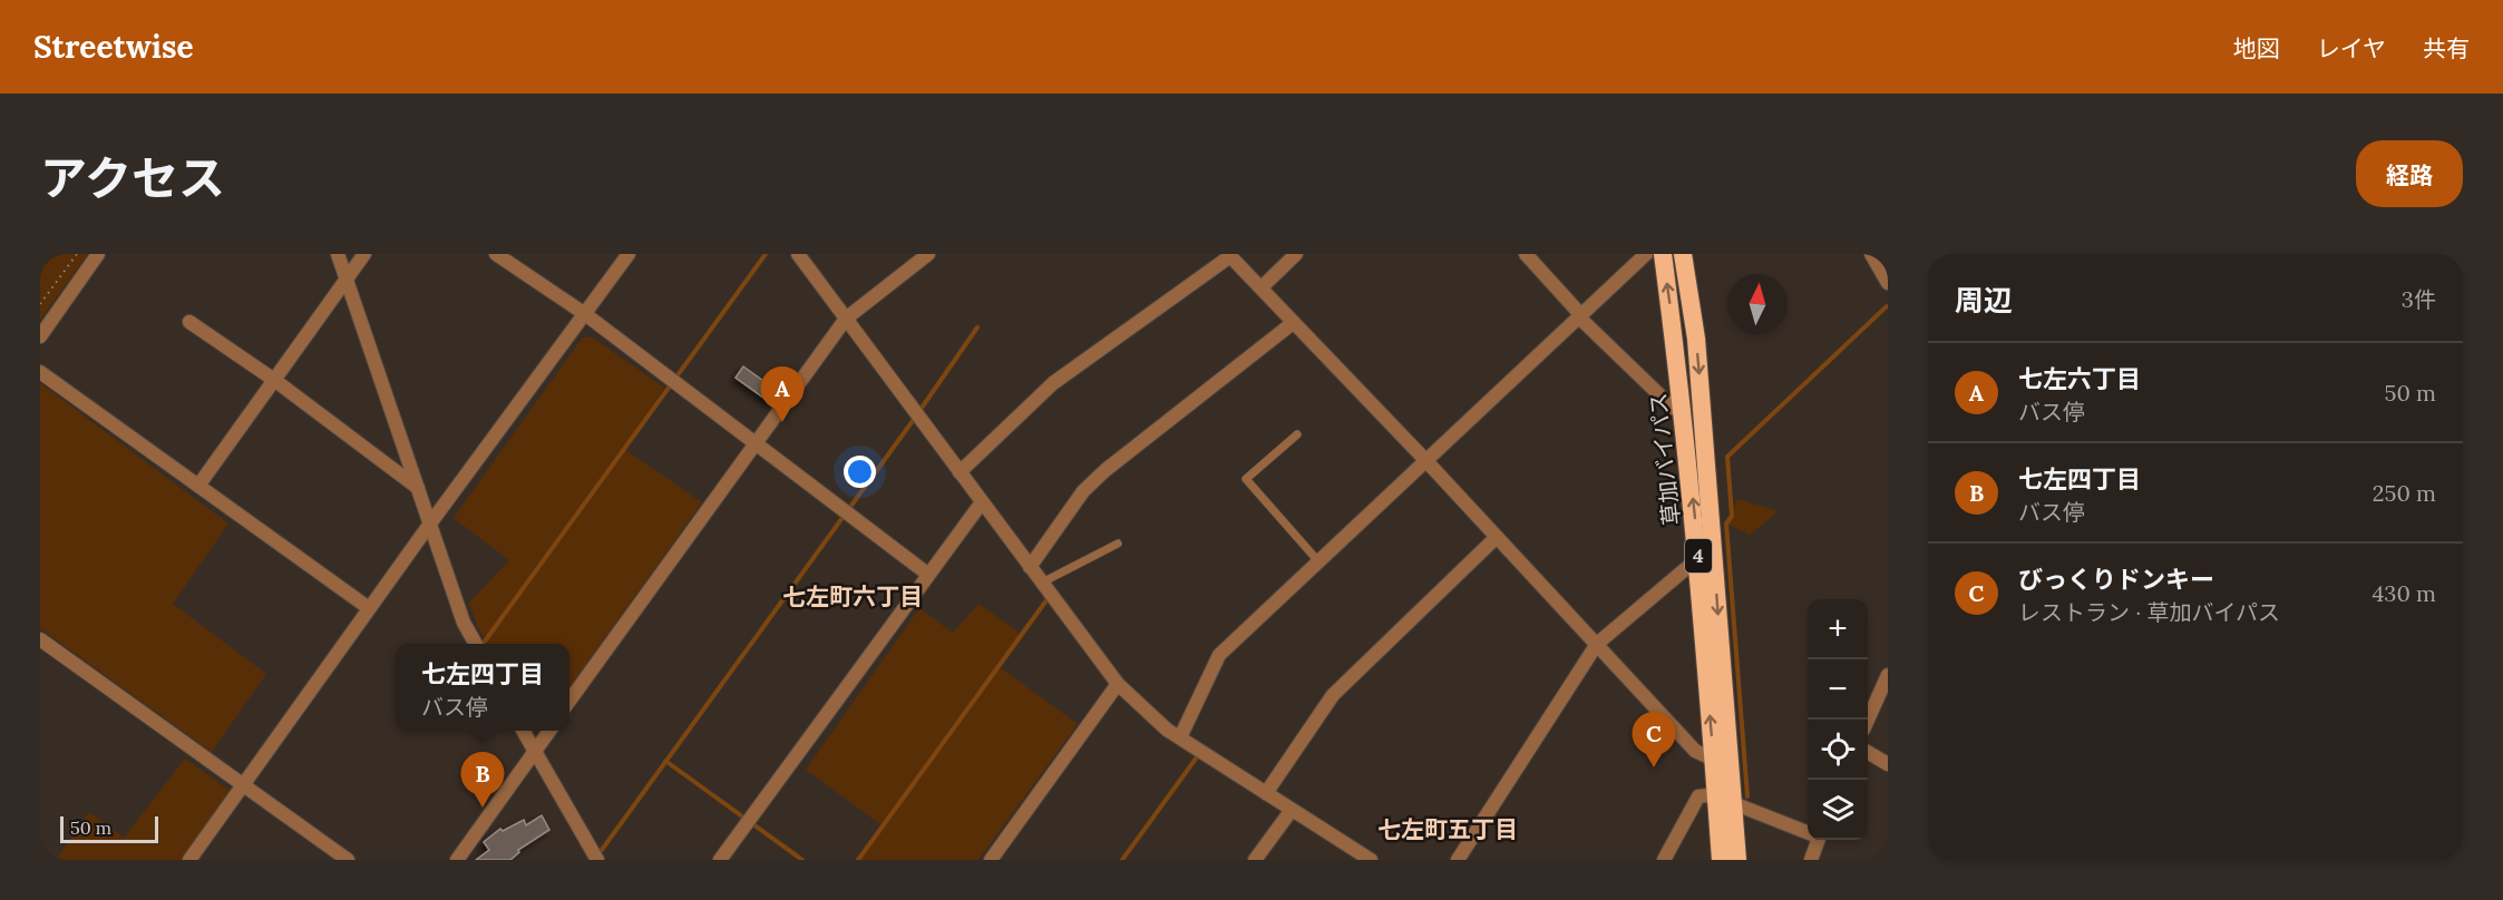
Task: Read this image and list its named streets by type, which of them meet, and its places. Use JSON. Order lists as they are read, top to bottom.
{
  "streets": {
    "highway": ["草加バイパス", "4"]
  },
  "districts": ["七左町六丁目", "七左町五丁目"],
  "scale_bar": "50 m",
  "north": "top",
  "page": {
    "header": "Streetwise",
    "nav": ["地図", "レイヤ", "共有"],
    "title": "アクセス",
    "buttons": "経路",
    "heading": ["周辺", "3件"],
    "list": [
      {
        "mark": "A",
        "name": "七左六丁目",
        "note": "バス停",
        "value": "50 m"
      },
      {
        "mark": "B",
        "name": "七左四丁目",
        "note": "バス停",
        "value": "250 m"
      },
      {
        "mark": "C",
        "name": "びっくりドンキー",
        "note": "レストラン · 草加バイパス",
        "value": "430 m"
      }
    ],
    "pins": ["A", "C", "B"],
    "map_buttons": ["+", "−"],
    "popup": ["七左四丁目", "バス停"],
    "scale": "50 m"
  }
}
